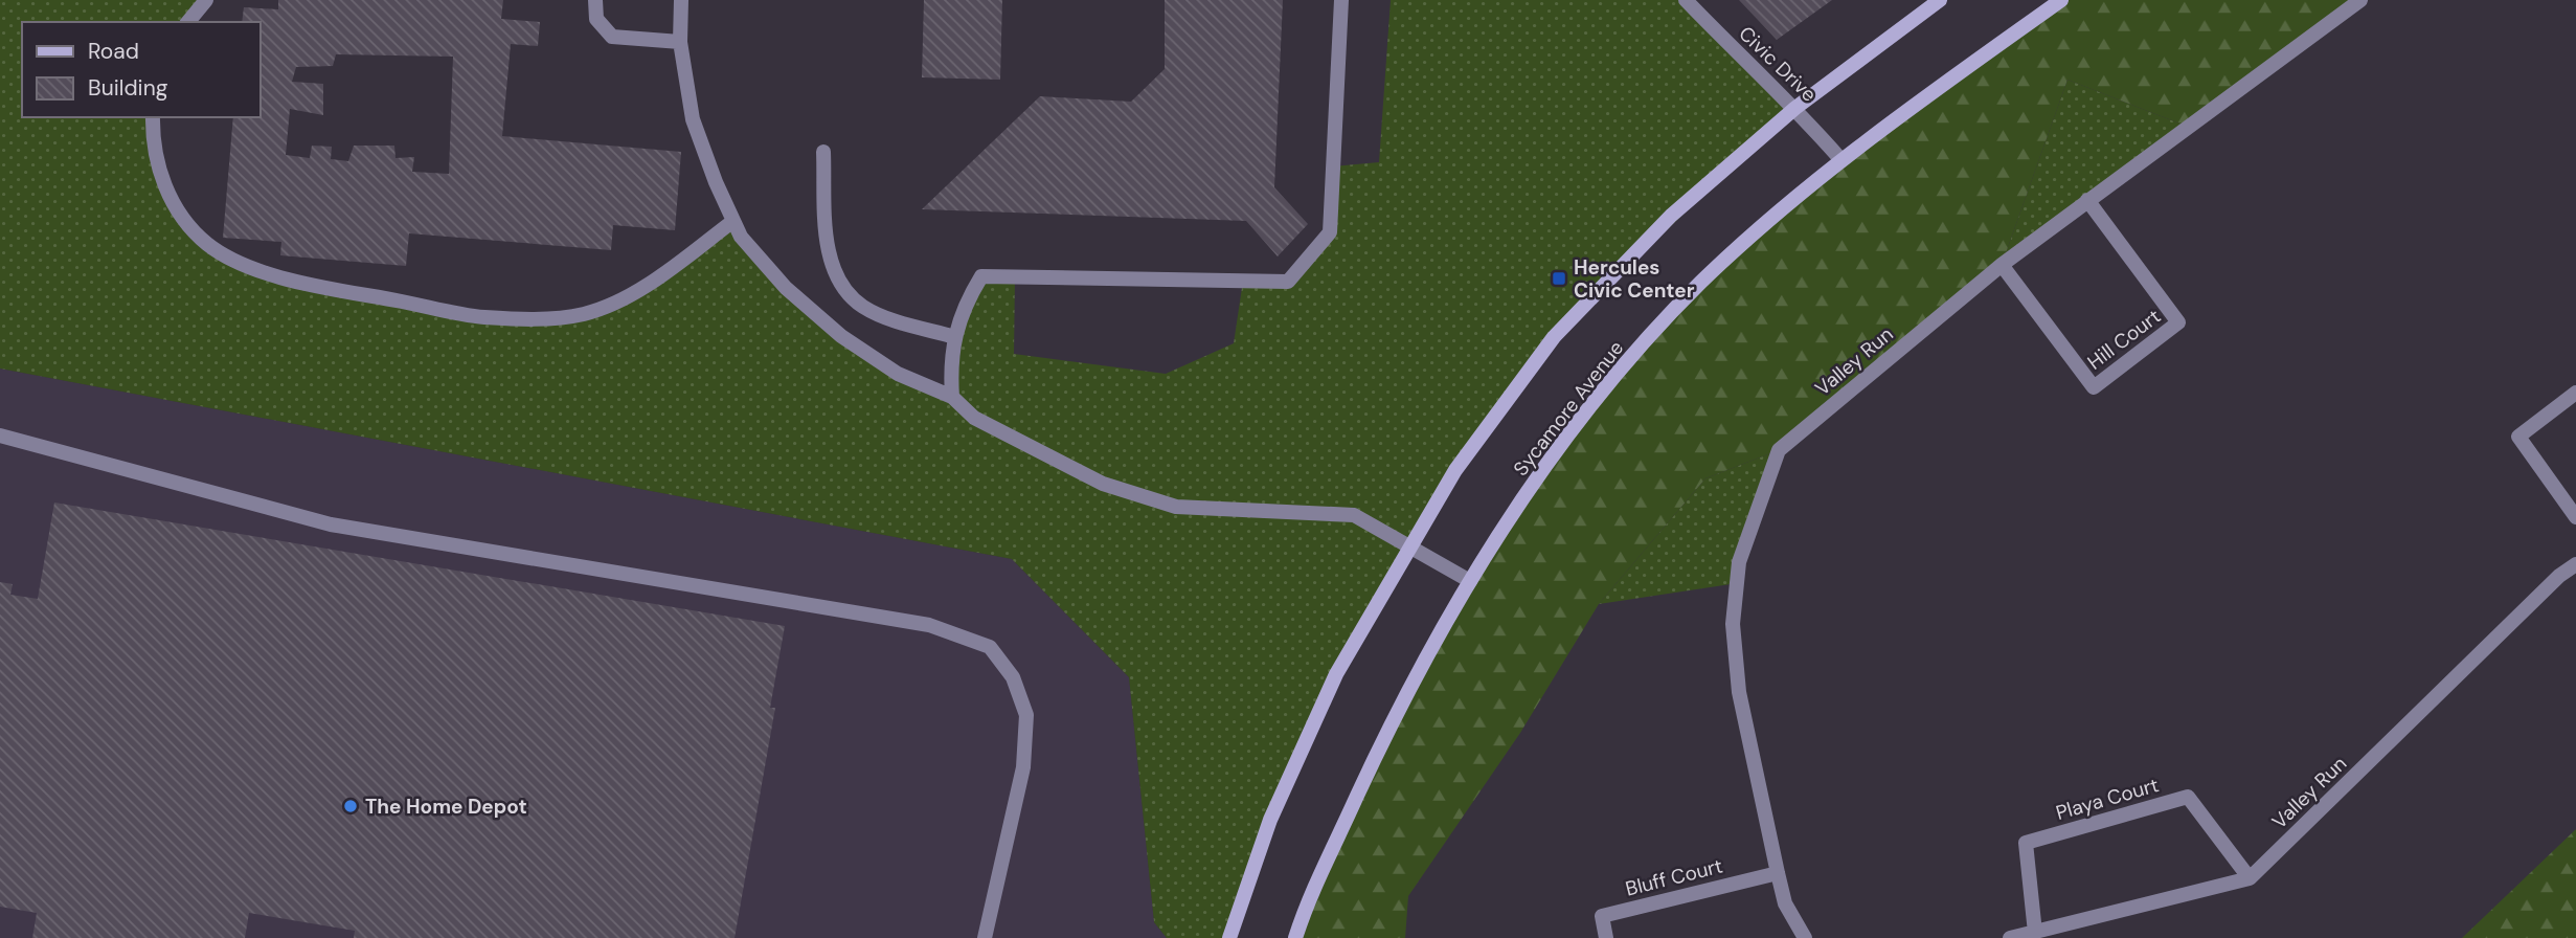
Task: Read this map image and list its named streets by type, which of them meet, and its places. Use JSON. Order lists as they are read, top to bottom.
{
  "streets": {
    "main road": ["Sycamore Avenue"],
    "street": [
      "Civic Drive",
      "Hill Court",
      "Valley Run",
      "Playa Court",
      "Bluff Court"
    ]
  },
  "crossings": [
    ["Civic Drive", "Sycamore Avenue"],
    ["Hill Court", "Valley Run"],
    ["Valley Run", "Playa Court"],
    ["Valley Run", "Bluff Court"]
  ],
  "places": {
    "transit": ["Hercules Civic Center"],
    "other": ["The Home Depot"]
  },
  "legend": ["Road", "Building"]
}
